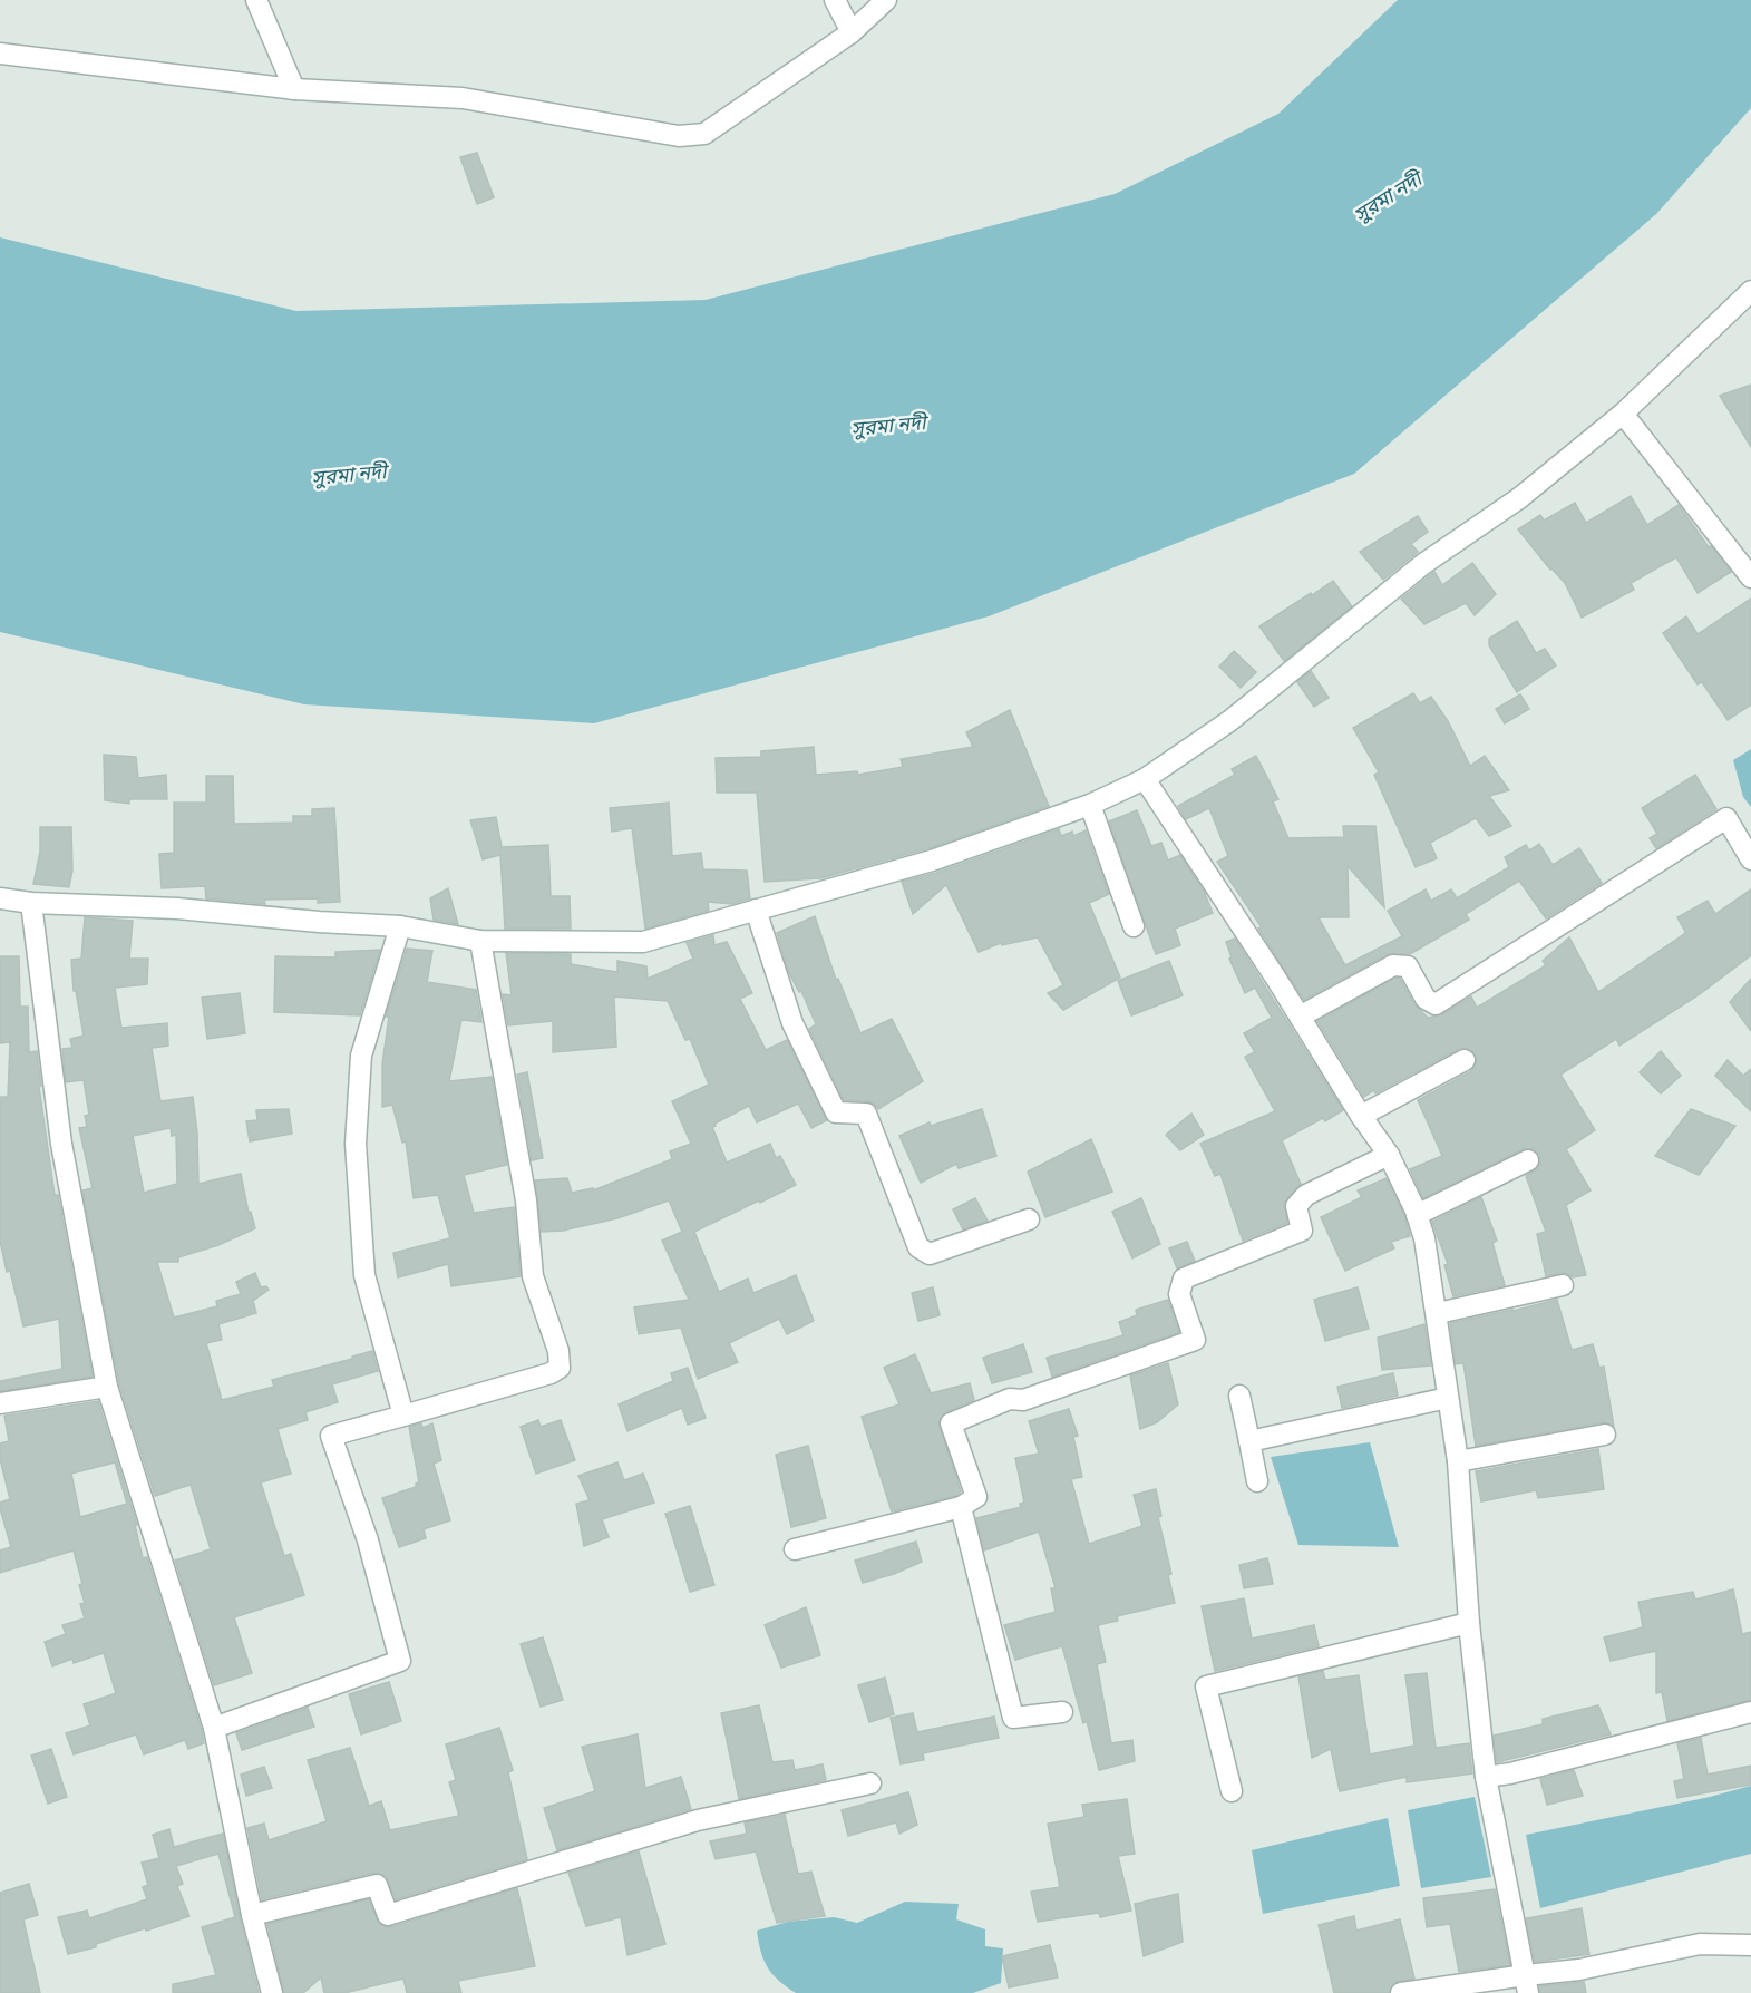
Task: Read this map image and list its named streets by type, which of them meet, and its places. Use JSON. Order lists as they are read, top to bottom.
{
  "water": ["সুরমা নদী"]
}
